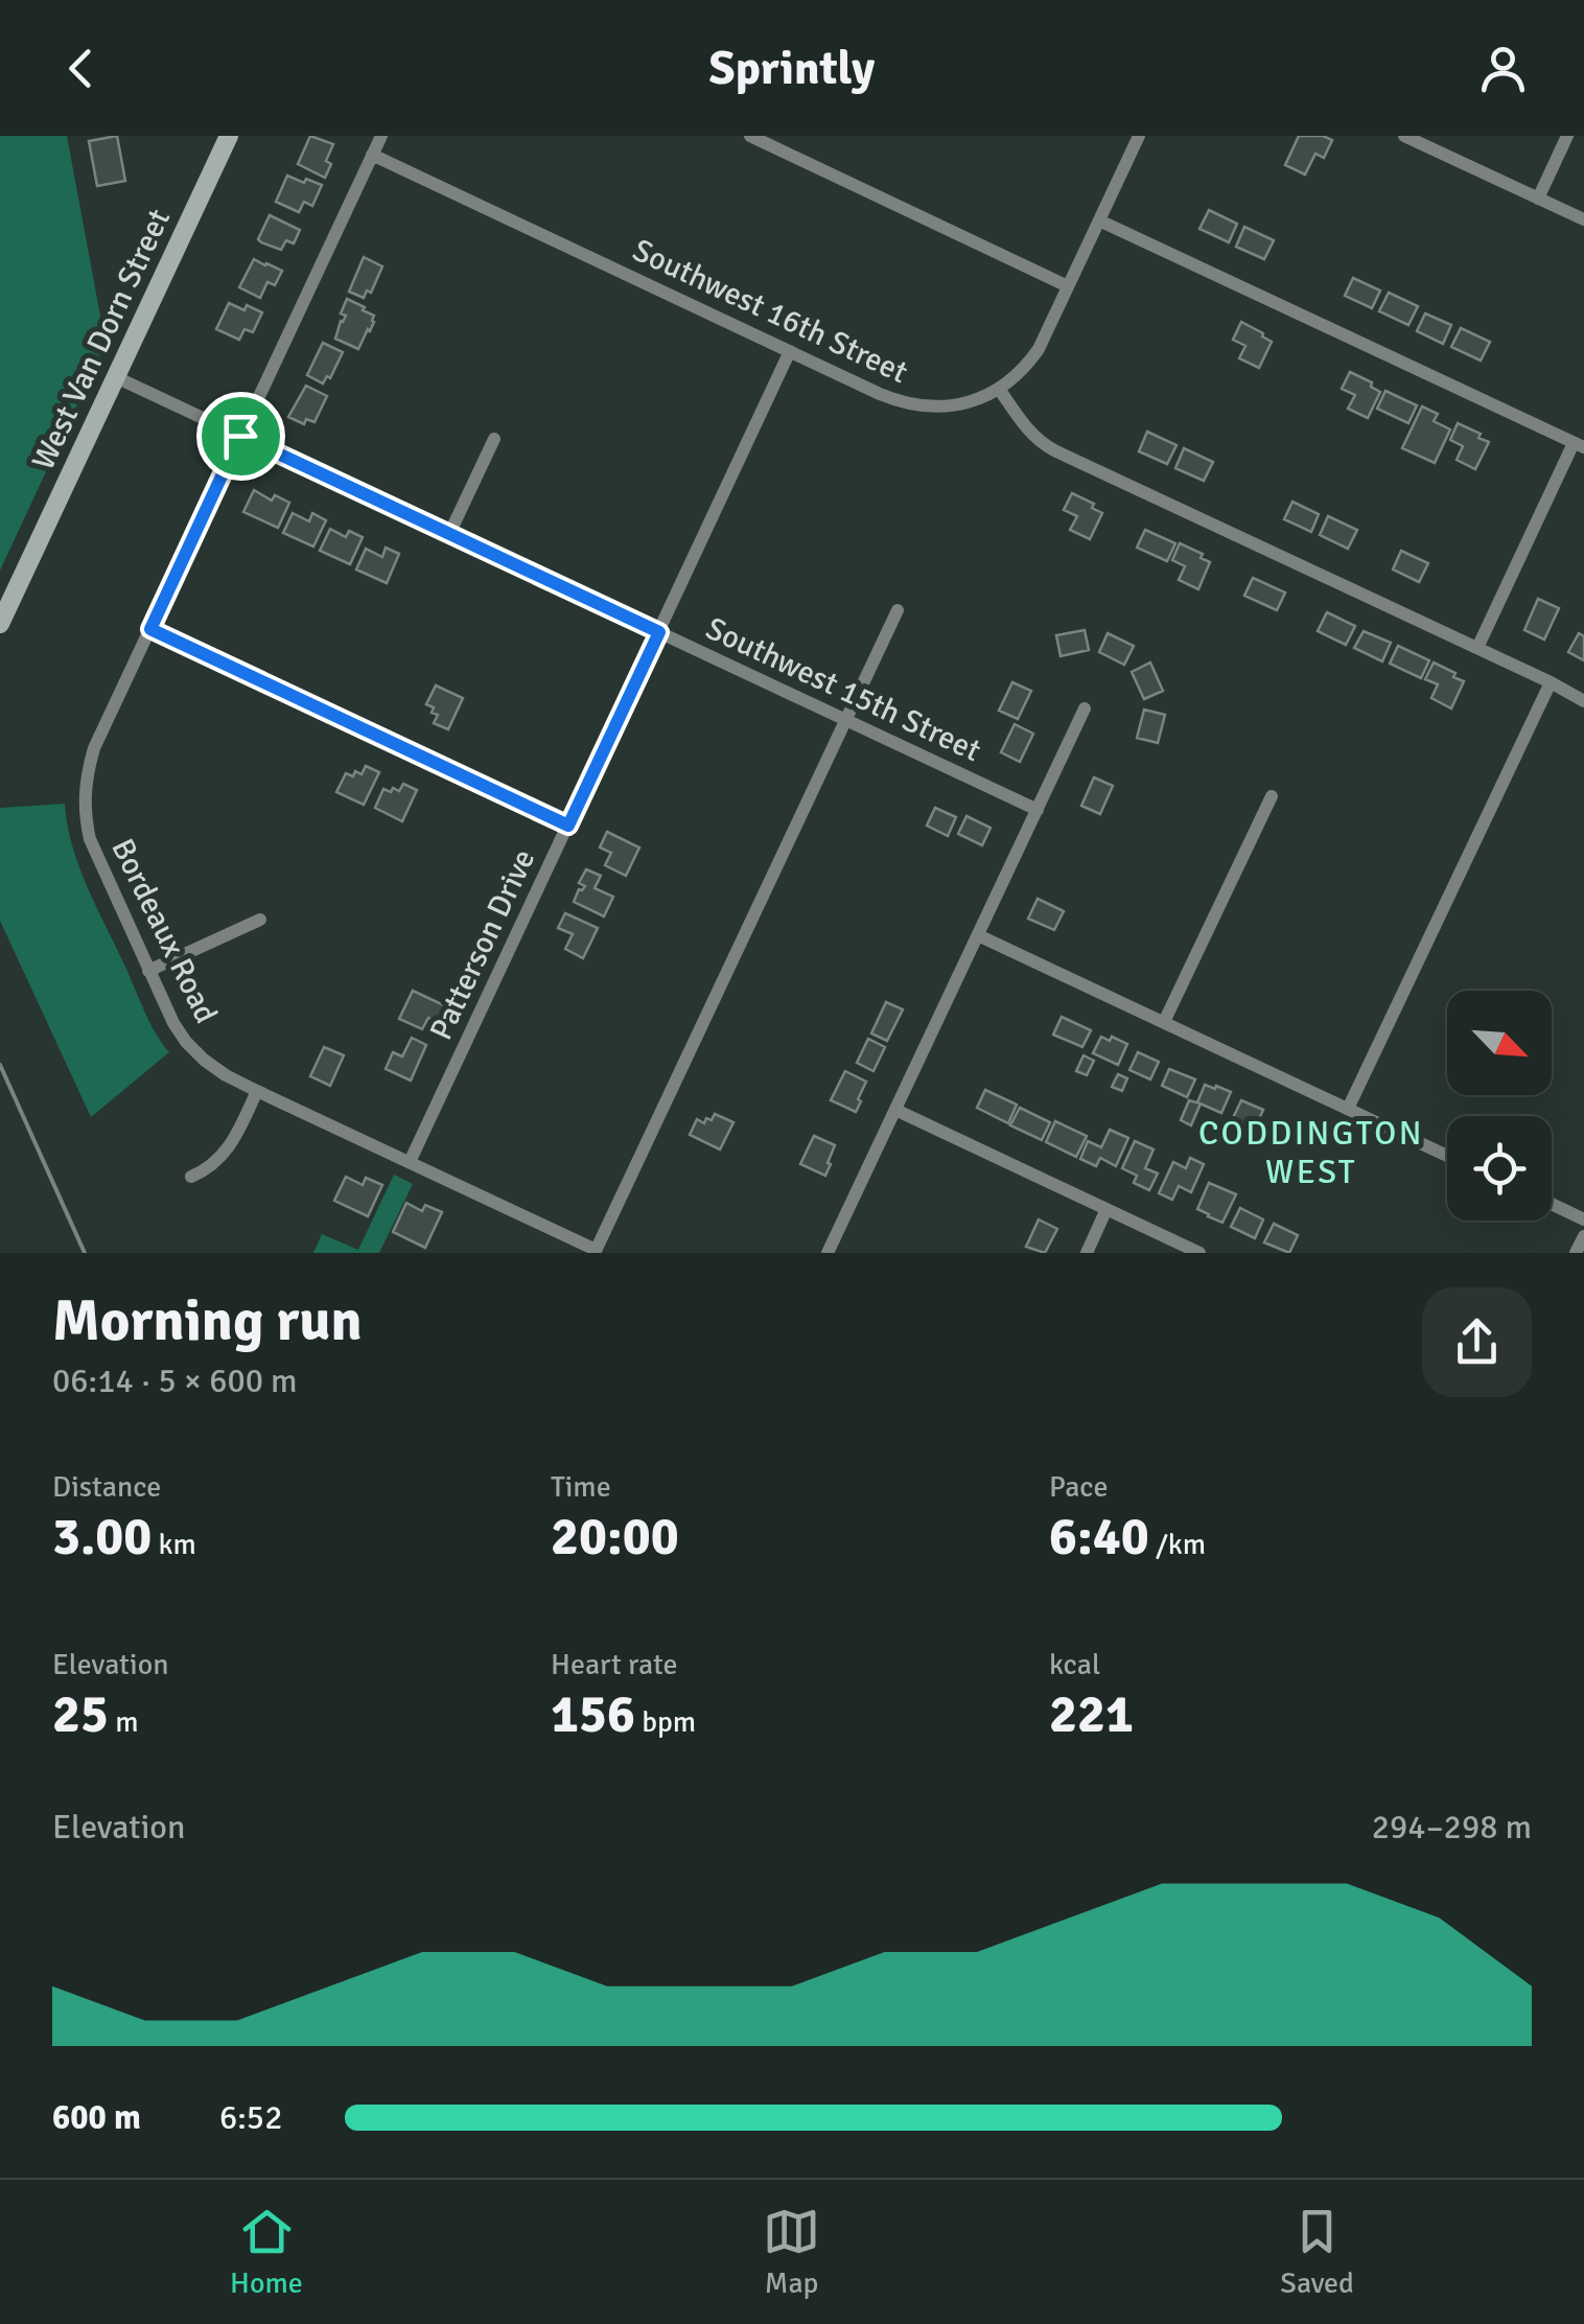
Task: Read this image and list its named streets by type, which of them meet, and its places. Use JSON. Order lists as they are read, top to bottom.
{
  "streets": {
    "main road": ["West Van Dorn Street"],
    "street": [
      "Southwest 16th Street",
      "Southwest 15th Street",
      "Bordeaux Road",
      "Patterson Drive"
    ]
  },
  "crossings": [
    ["Southwest 16th Street", "Bordeaux Road"],
    ["Southwest 16th Street", "Patterson Drive"],
    ["West Van Dorn Street", "Southwest 15th Street"],
    ["Southwest 15th Street", "Bordeaux Road"],
    ["Southwest 15th Street", "Patterson Drive"],
    ["Bordeaux Road", "Patterson Drive"]
  ],
  "districts": ["CODDINGTON WEST"],
  "north": "bottom right",
  "page": {
    "header": "Sprintly",
    "heading": ["Morning run", "06:14 · 5 × 600 m"],
    "stats": [
      ["Distance", "3.00 km"],
      ["Time", "20:00"],
      ["Pace", "6:40 /km"],
      ["Elevation", "25 m"],
      ["Heart rate", "156 bpm"],
      ["kcal", "221"]
    ],
    "chart": ["Elevation", "294–298 m"],
    "list": [
      {
        "name": "600 m",
        "note": "6:52"
      }
    ],
    "tabs": ["Home", "Map", "Saved"]
  }
}
